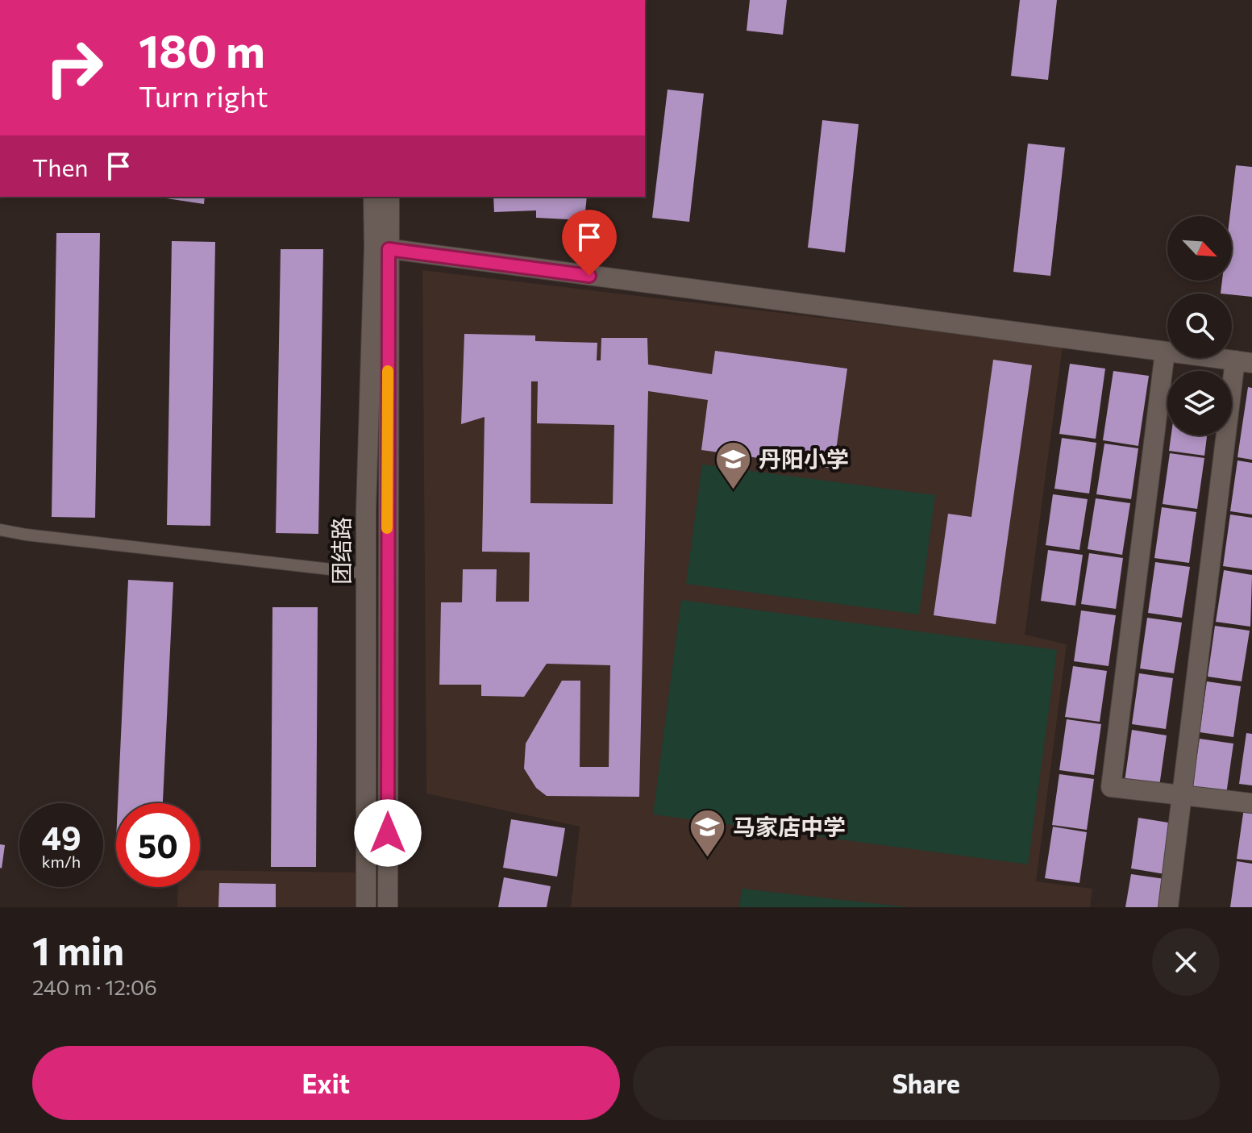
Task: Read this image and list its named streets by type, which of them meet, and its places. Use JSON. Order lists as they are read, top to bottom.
{
  "streets": {
    "street": ["团结路"]
  },
  "places": {
    "school or university": ["丹阳小学", "马家店中学"]
  },
  "north": "bottom right",
  "page": {
    "turn": ["180 m", "Turn right"],
    "then": "Then",
    "speed": "49 km/h",
    "limit": "50",
    "heading": ["1 min", "240 m · 12:06"],
    "buttons": ["Exit", "Share"]
  }
}
